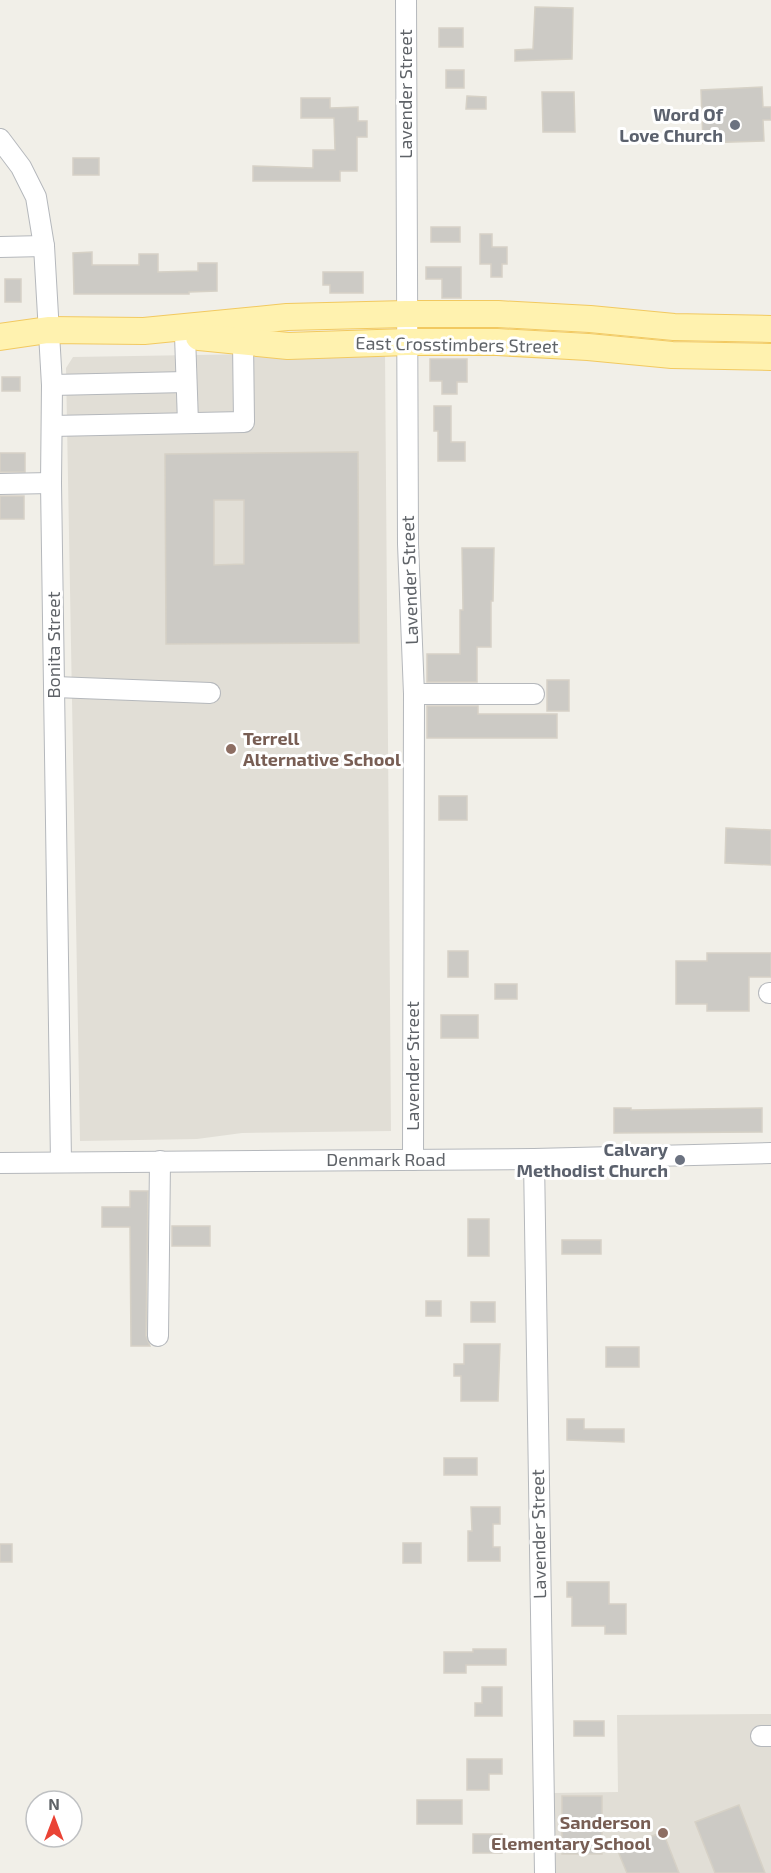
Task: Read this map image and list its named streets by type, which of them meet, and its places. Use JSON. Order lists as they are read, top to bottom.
{
  "streets": {
    "main road": ["East Crosstimbers Street"],
    "street": ["Lavender Street", "Bonita Street", "Denmark Road"]
  },
  "crossings": [
    ["Lavender Street", "East Crosstimbers Street"],
    ["Lavender Street", "Denmark Road"],
    ["East Crosstimbers Street", "Bonita Street"],
    ["Bonita Street", "Denmark Road"]
  ],
  "places": [
    "Word Of Love Church",
    "Terrell Alternative School",
    "Calvary Methodist Church",
    "Sanderson Elementary School"
  ],
  "north": "top"
}
